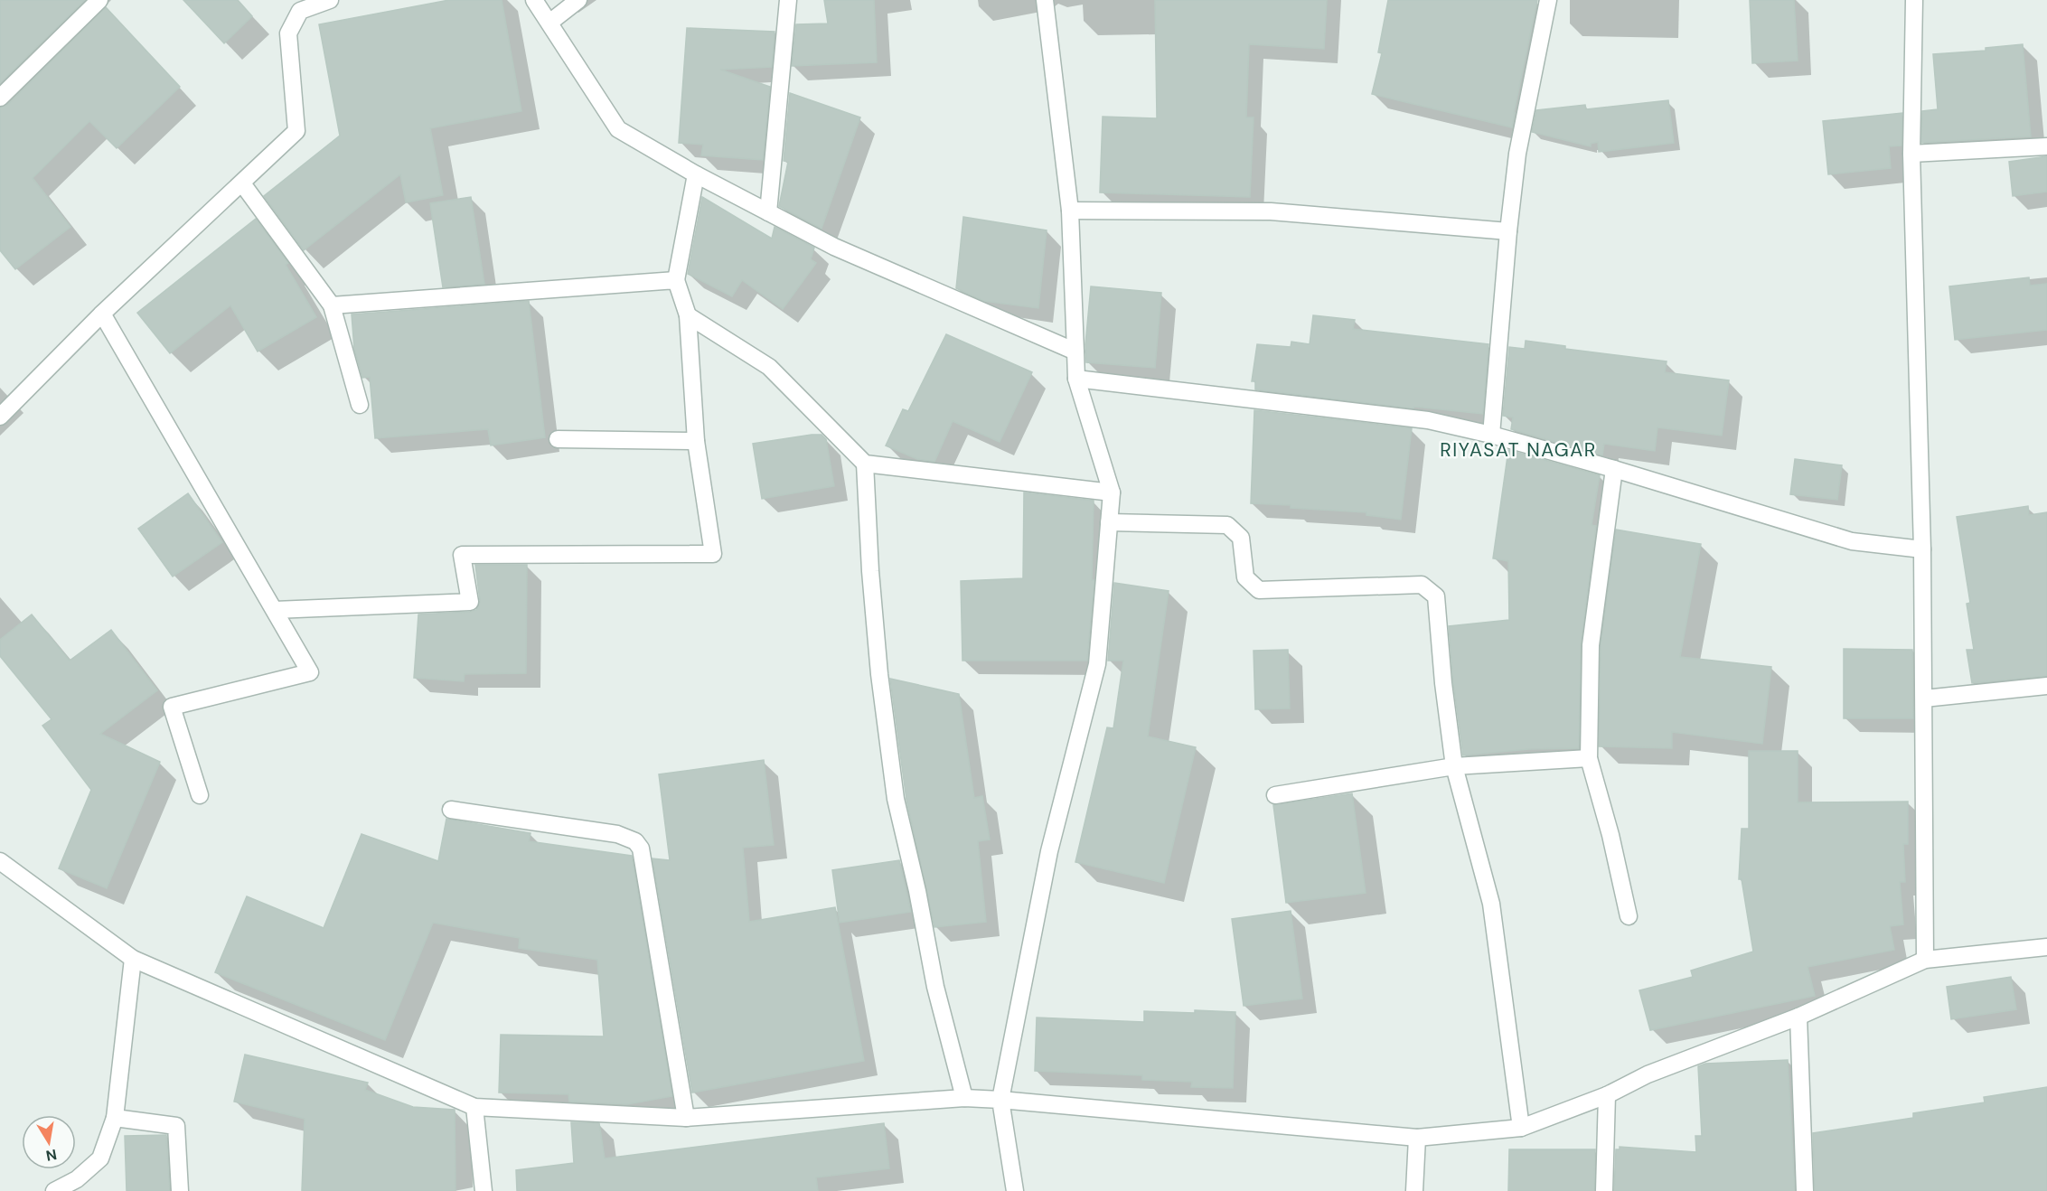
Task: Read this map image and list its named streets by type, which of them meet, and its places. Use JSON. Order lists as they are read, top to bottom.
{
  "districts": ["RIYASAT NAGAR"],
  "north": "bottom"
}
